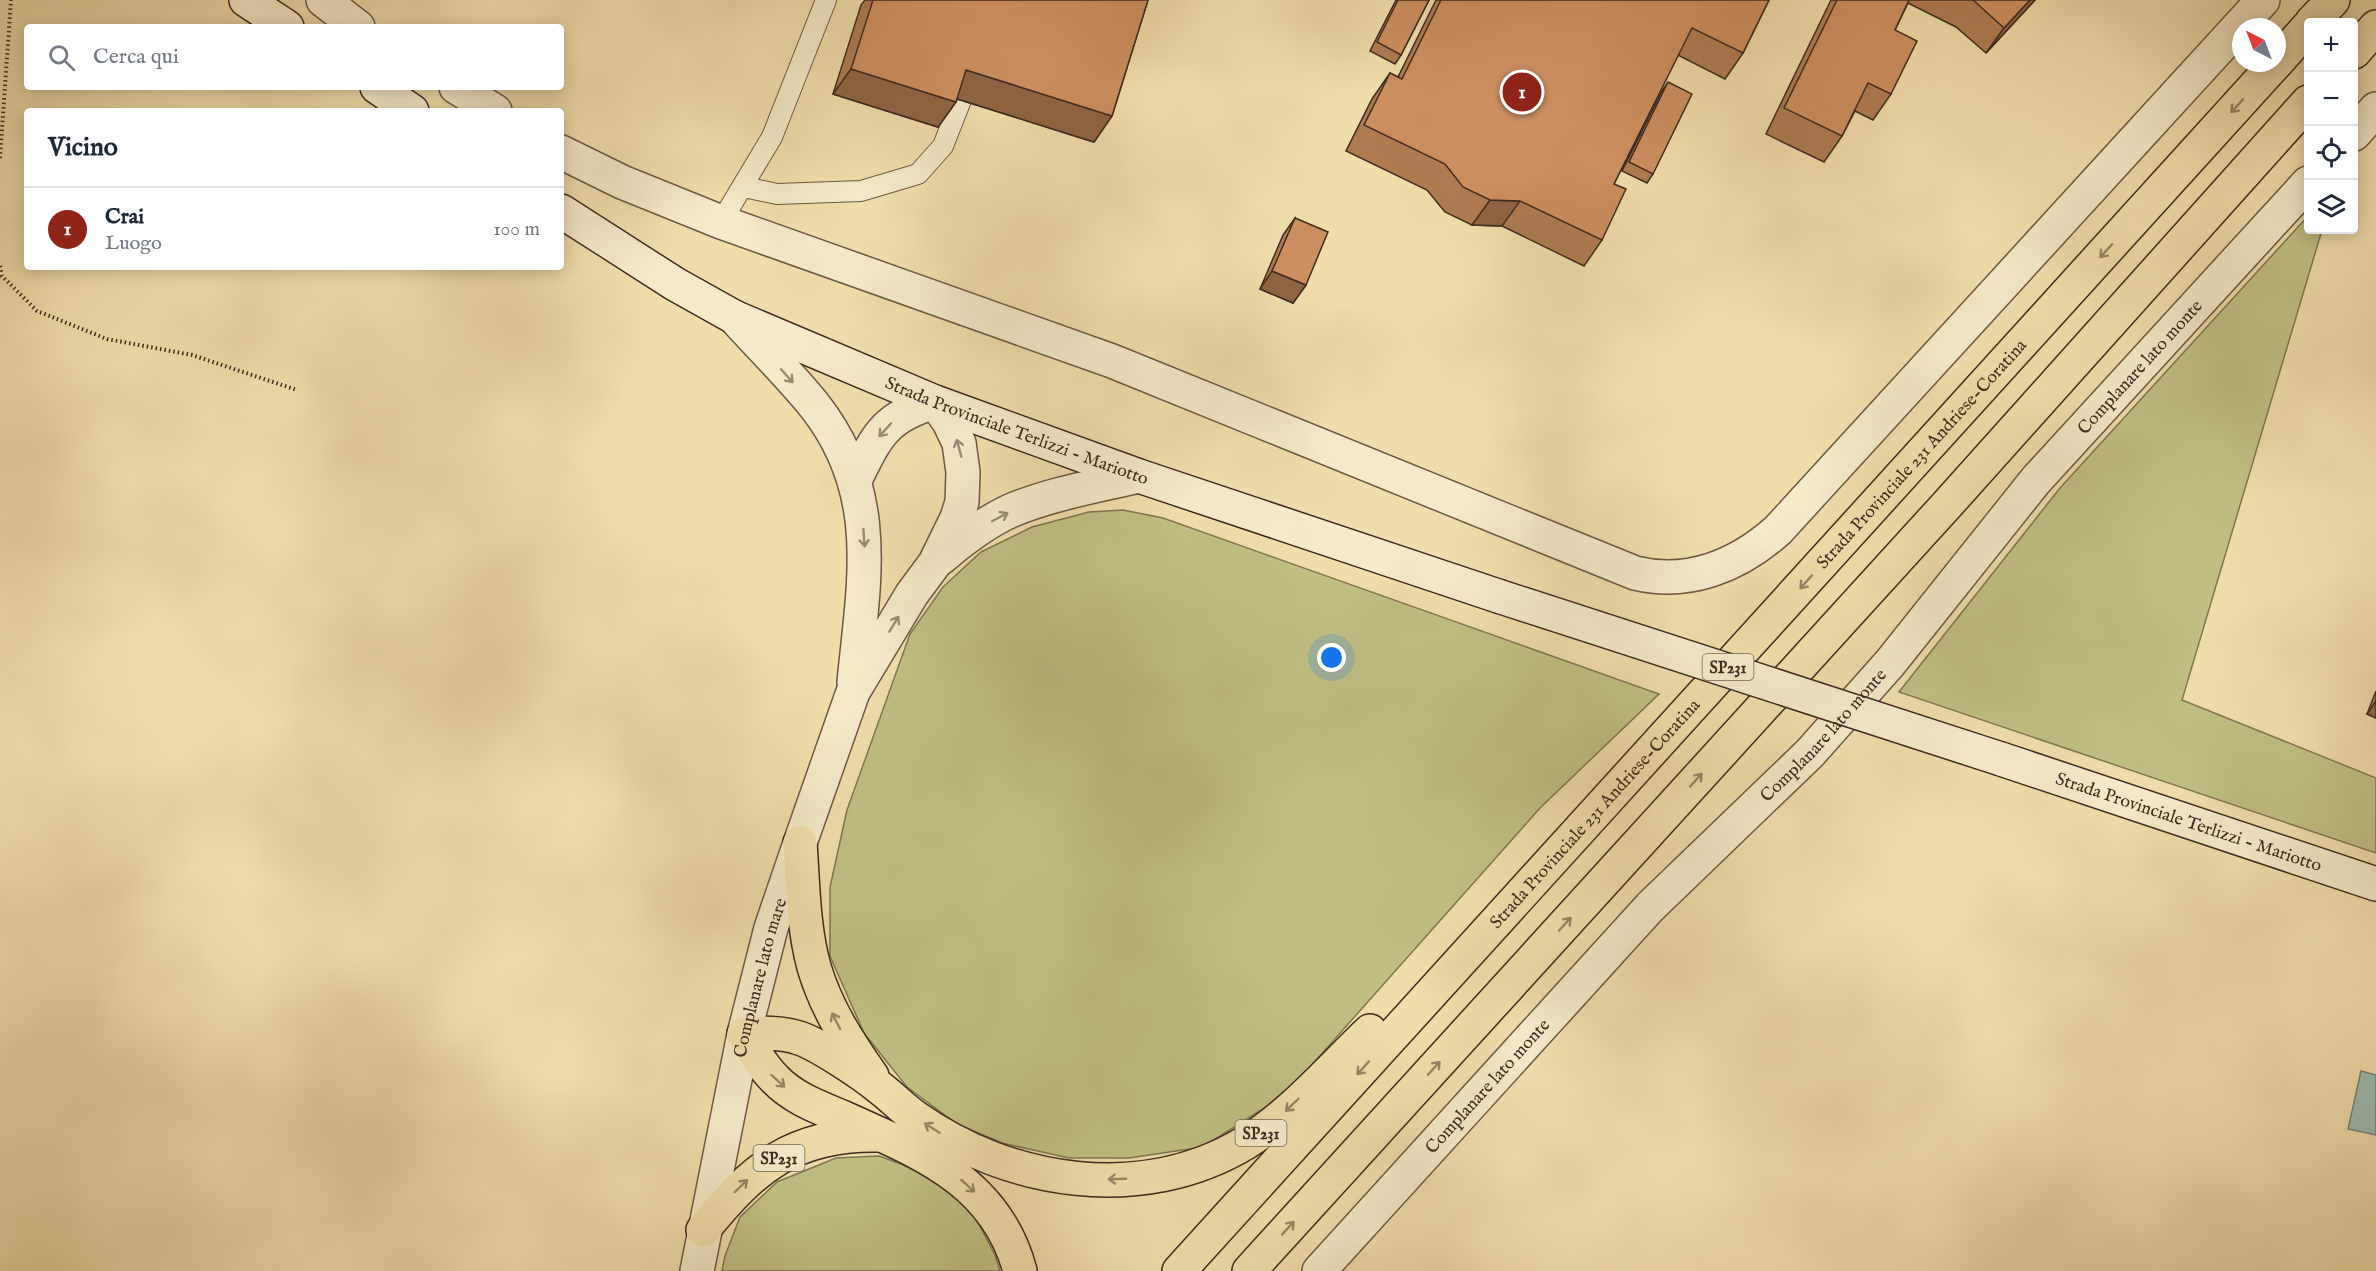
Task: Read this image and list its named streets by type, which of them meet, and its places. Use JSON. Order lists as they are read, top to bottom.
{
  "streets": {
    "highway": ["Strada Provinciale 231 Andriese-Coratina", "SP231"],
    "street": ["Complanare lato monte", "Strada Provinciale Terlizzi - Mariotto", "Complanare lato mare"]
  },
  "crossings": [
    ["Strada Provinciale 231 Andriese-Coratina", "SP231"],
    ["SP231", "Complanare lato mare"]
  ],
  "north": "top left",
  "page": {
    "map_buttons": ["+", "−"],
    "search": "Cerca qui",
    "pins": "1",
    "heading": "Vicino",
    "list": [
      {
        "mark": "1",
        "name": "Crai",
        "note": "Luogo",
        "value": "100 m"
      }
    ]
  }
}
